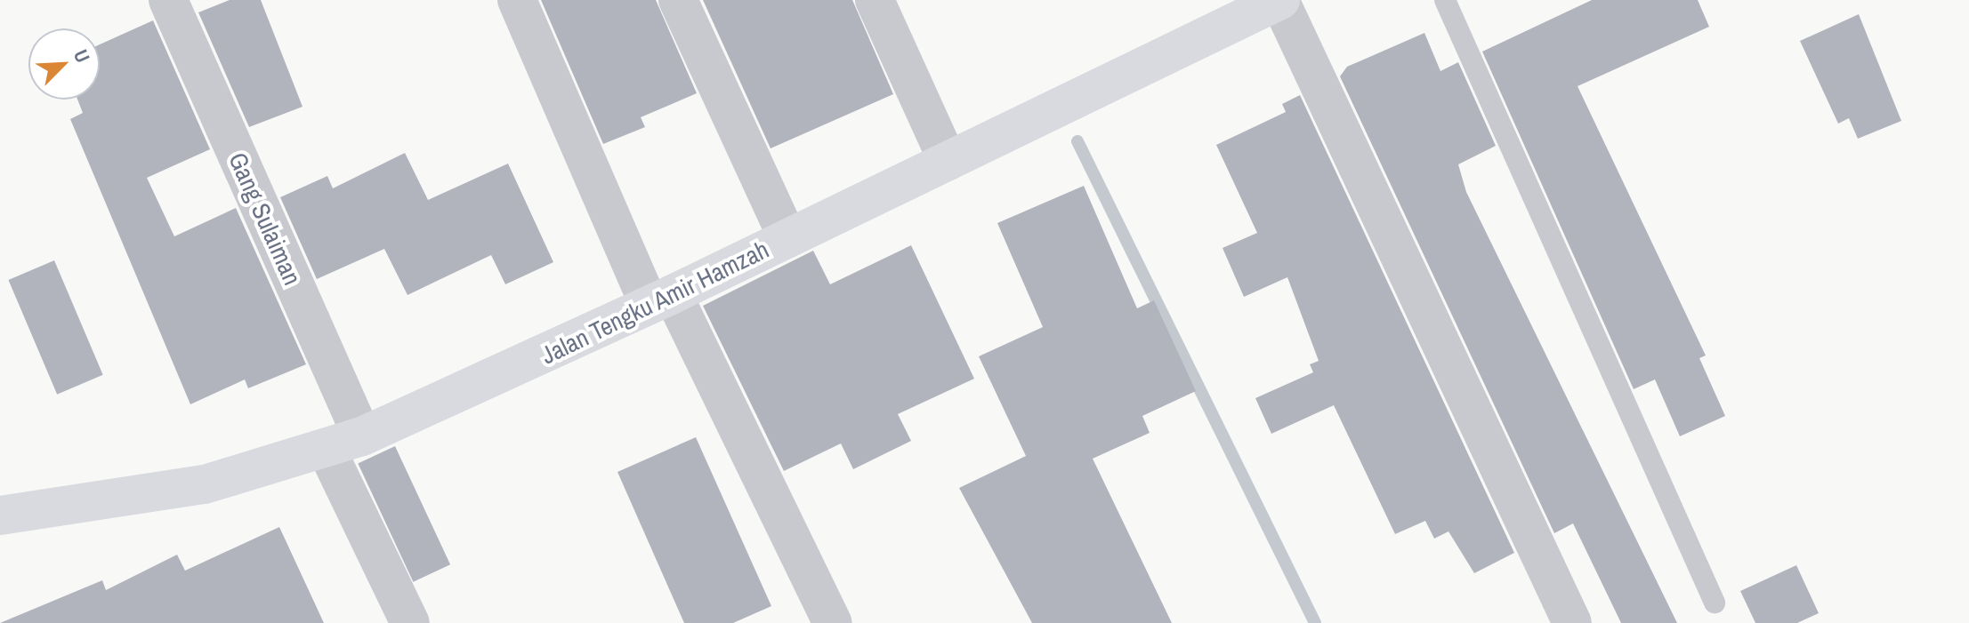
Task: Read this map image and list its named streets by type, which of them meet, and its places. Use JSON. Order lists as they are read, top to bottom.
{
  "streets": {
    "main road": ["Jalan Tengku Amir Hamzah"],
    "street": ["Gang Sulaiman"]
  },
  "crossings": [
    ["Gang Sulaiman", "Jalan Tengku Amir Hamzah"]
  ],
  "north": "top right"
}
